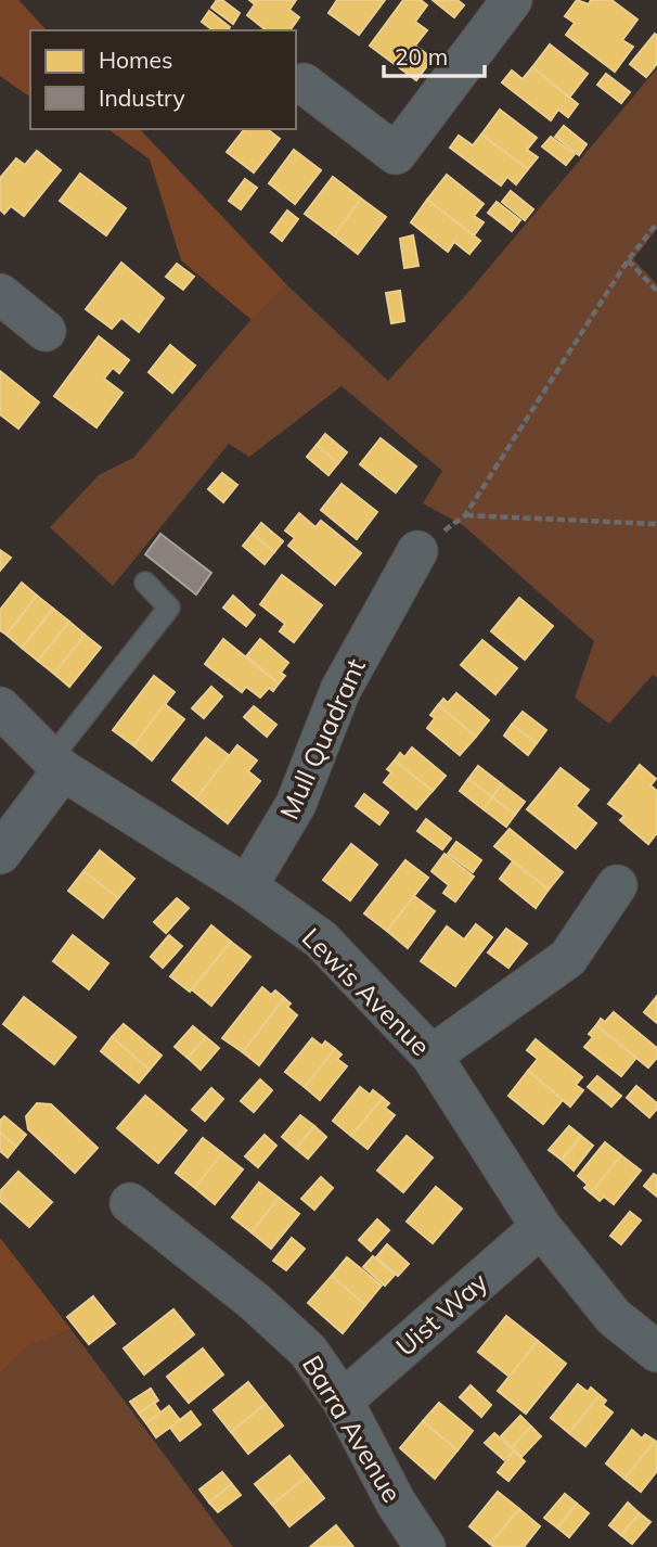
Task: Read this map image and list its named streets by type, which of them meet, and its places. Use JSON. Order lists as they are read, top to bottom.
{
  "streets": {
    "street": [
      "Mull Quadrant",
      "Lewis Avenue",
      "Uist Way",
      "Barra Avenue"
    ]
  },
  "crossings": [
    ["Mull Quadrant", "Lewis Avenue"],
    ["Lewis Avenue", "Uist Way"],
    ["Uist Way", "Barra Avenue"]
  ],
  "legend": ["Homes", "Industry"],
  "scale_bar": "20 m"
}
